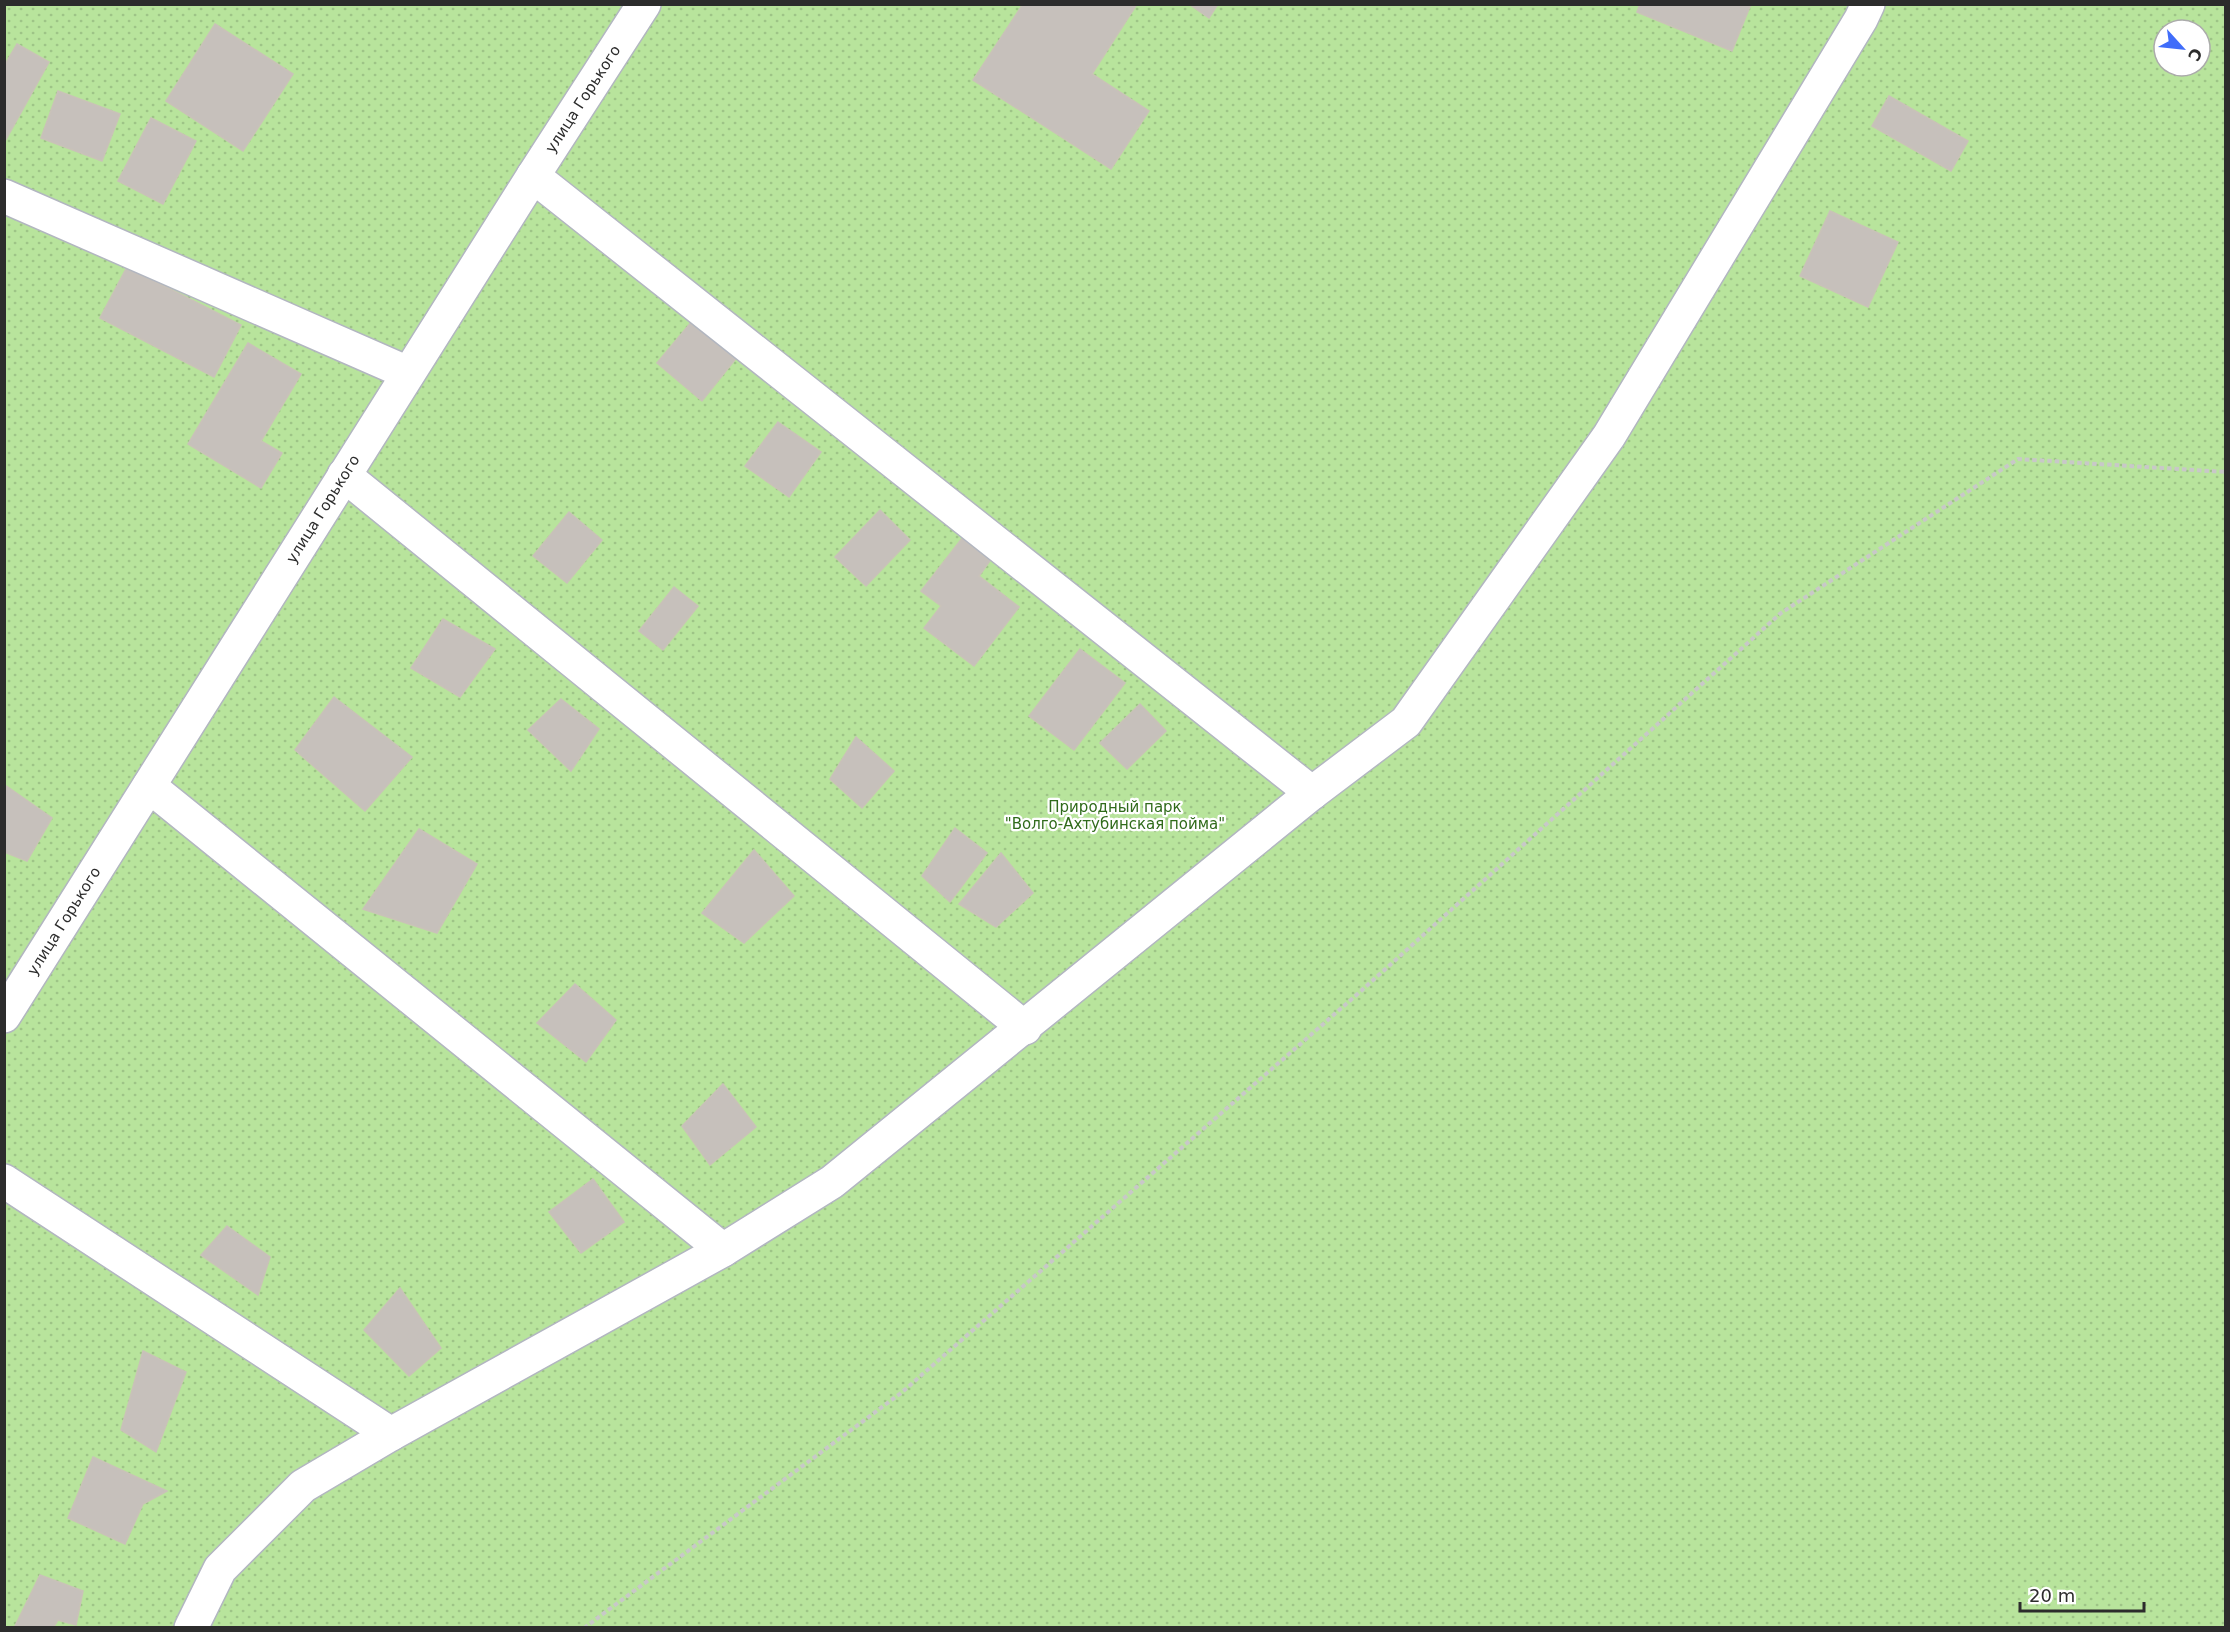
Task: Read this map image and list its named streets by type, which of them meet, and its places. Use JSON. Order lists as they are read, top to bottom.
{
  "streets": {
    "street": ["улица Горького"]
  },
  "parks": ["Природный парк \"Волго-Ахтубинская пойма\""],
  "scale_bar": "20 m",
  "north": "bottom right"
}
